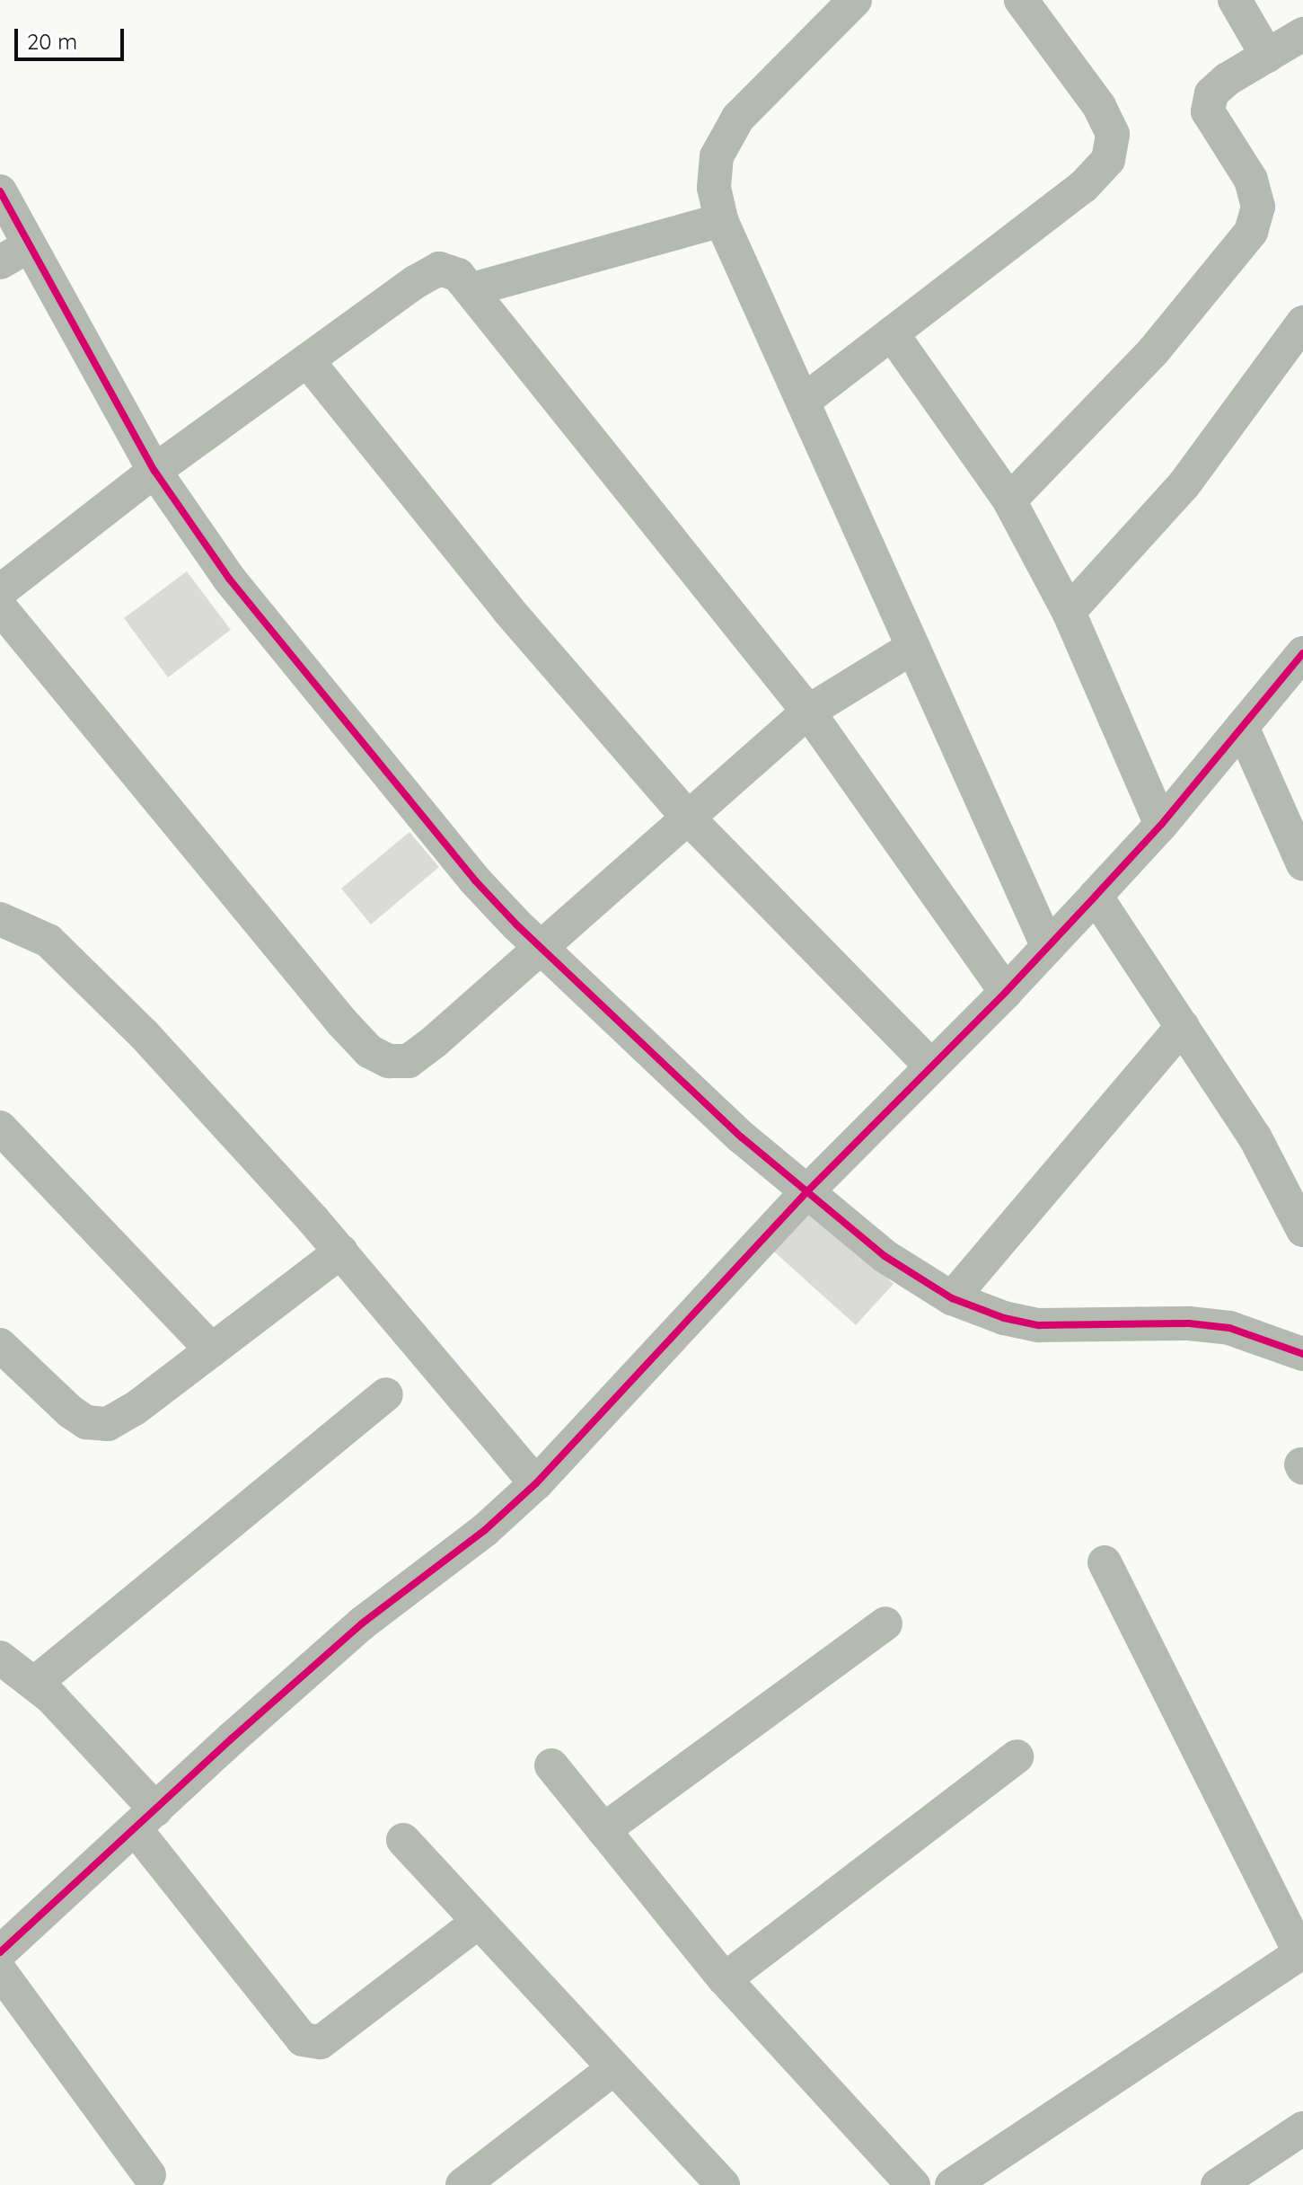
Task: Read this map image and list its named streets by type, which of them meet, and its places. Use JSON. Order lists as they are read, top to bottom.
{
  "scale_bar": "20 m"
}
